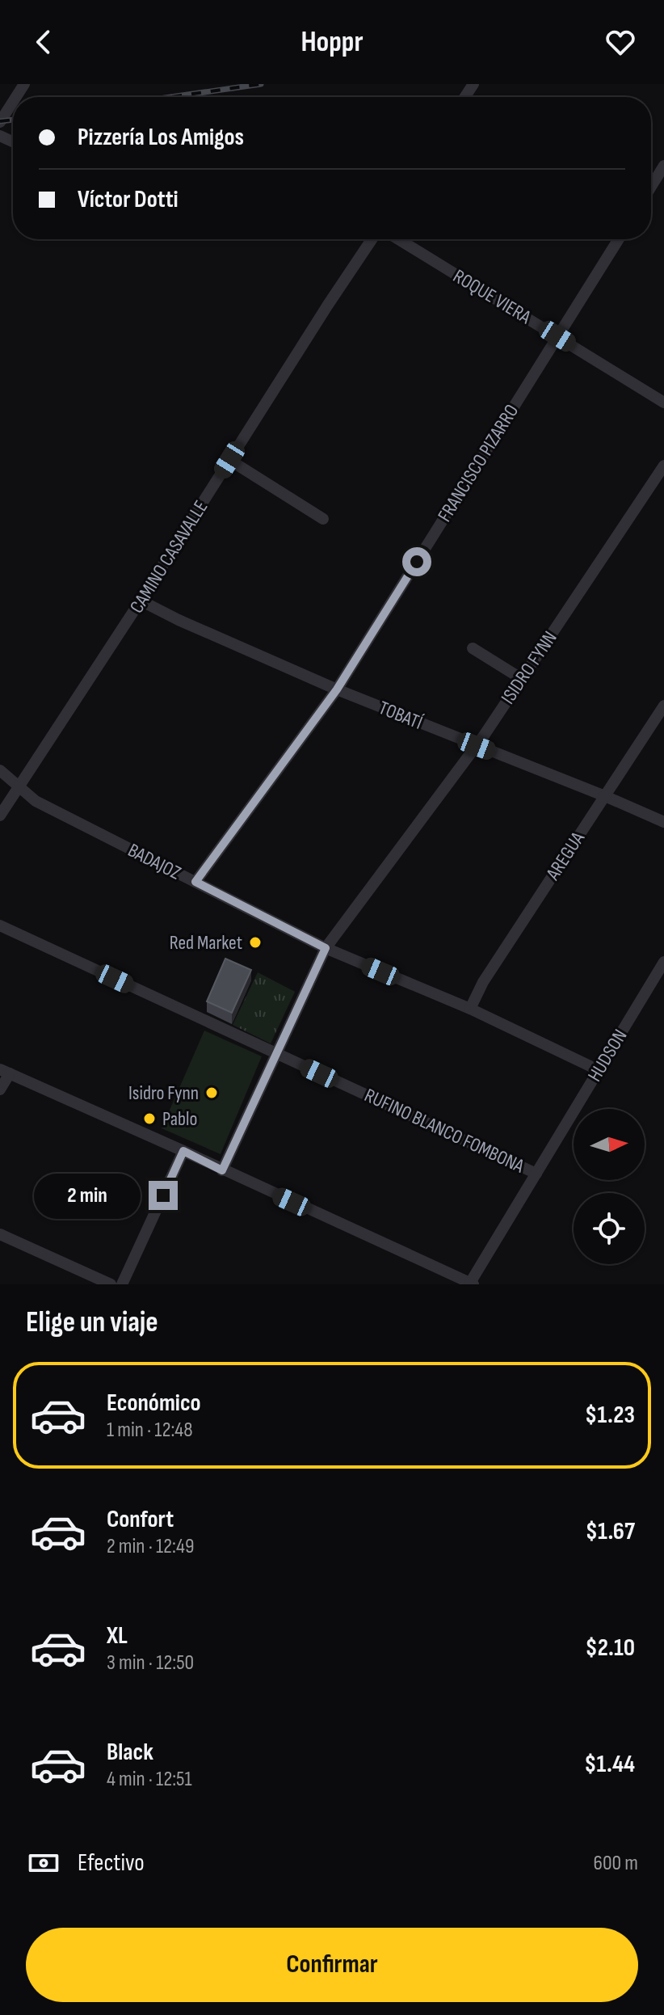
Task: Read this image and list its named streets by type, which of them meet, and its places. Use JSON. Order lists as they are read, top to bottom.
{
  "streets": {
    "street": [
      "ROQUE VIERA",
      "FRANCISCO PIZARRO",
      "CAMINO CASAVALLE",
      "ISIDRO FYNN",
      "TOBATÍ",
      "AREGUA",
      "BADAJOZ",
      "HUDSON",
      "RUFINO BLANCO FOMBONA"
    ]
  },
  "crossings": [
    ["ROQUE VIERA", "FRANCISCO PIZARRO"],
    ["FRANCISCO PIZARRO", "TOBATÍ"],
    ["FRANCISCO PIZARRO", "BADAJOZ"],
    ["CAMINO CASAVALLE", "TOBATÍ"],
    ["CAMINO CASAVALLE", "BADAJOZ"],
    ["ISIDRO FYNN", "TOBATÍ"],
    ["ISIDRO FYNN", "BADAJOZ"],
    ["ISIDRO FYNN", "RUFINO BLANCO FOMBONA"],
    ["TOBATÍ", "AREGUA"],
    ["AREGUA", "BADAJOZ"],
    ["BADAJOZ", "HUDSON"],
    ["HUDSON", "RUFINO BLANCO FOMBONA"]
  ],
  "places": ["Red Market", "Isidro Fynn", "Pablo"],
  "north": "right",
  "page": {
    "header": "Hoppr",
    "banner": ["Pizzería Los Amigos", "Víctor Dotti"],
    "bubble": "2 min",
    "heading": "Elige un viaje",
    "list": [
      {
        "name": "Económico",
        "note": "1 min · 12:48",
        "value": "$1.23"
      },
      {
        "name": "Confort",
        "note": "2 min · 12:49",
        "value": "$1.67"
      },
      {
        "name": "XL",
        "note": "3 min · 12:50",
        "value": "$2.10"
      },
      {
        "name": "Black",
        "note": "4 min · 12:51",
        "value": "$1.44"
      }
    ],
    "pay": ["Efectivo", "600 m"],
    "buttons": "Confirmar"
  }
}
